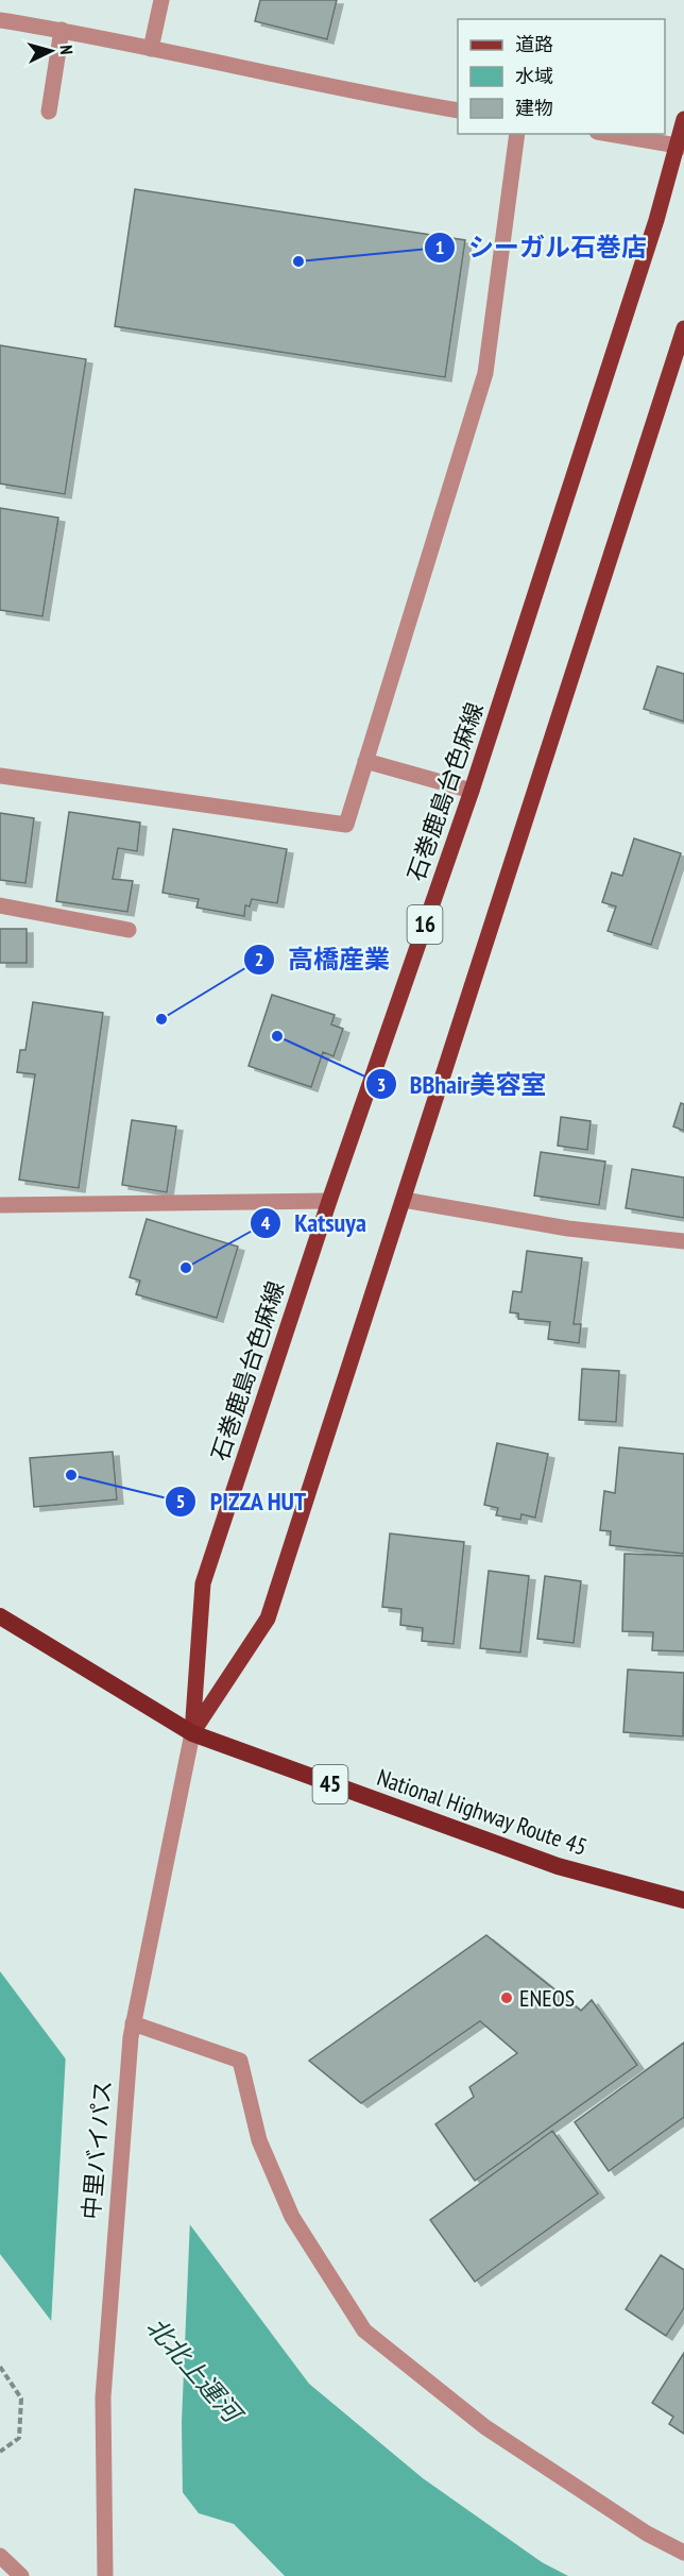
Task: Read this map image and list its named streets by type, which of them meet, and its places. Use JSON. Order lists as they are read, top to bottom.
{
  "streets": {
    "highway": ["45", "National Highway Route 45"],
    "main road": ["石巻鹿島台色麻線", "16"],
    "street": ["中里バイパス"]
  },
  "crossings": [
    ["石巻鹿島台色麻線", "National Highway Route 45"],
    ["石巻鹿島台色麻線", "中里バイパス"],
    ["National Highway Route 45", "中里バイパス"]
  ],
  "water": ["北北上運河"],
  "places": [
    "シーガル石巻店",
    "高橋産業",
    "BBhair美容室",
    "Katsuya",
    "PIZZA HUT",
    "ENEOS"
  ],
  "legend": ["道路", "水域", "建物"],
  "north": "right"
}
